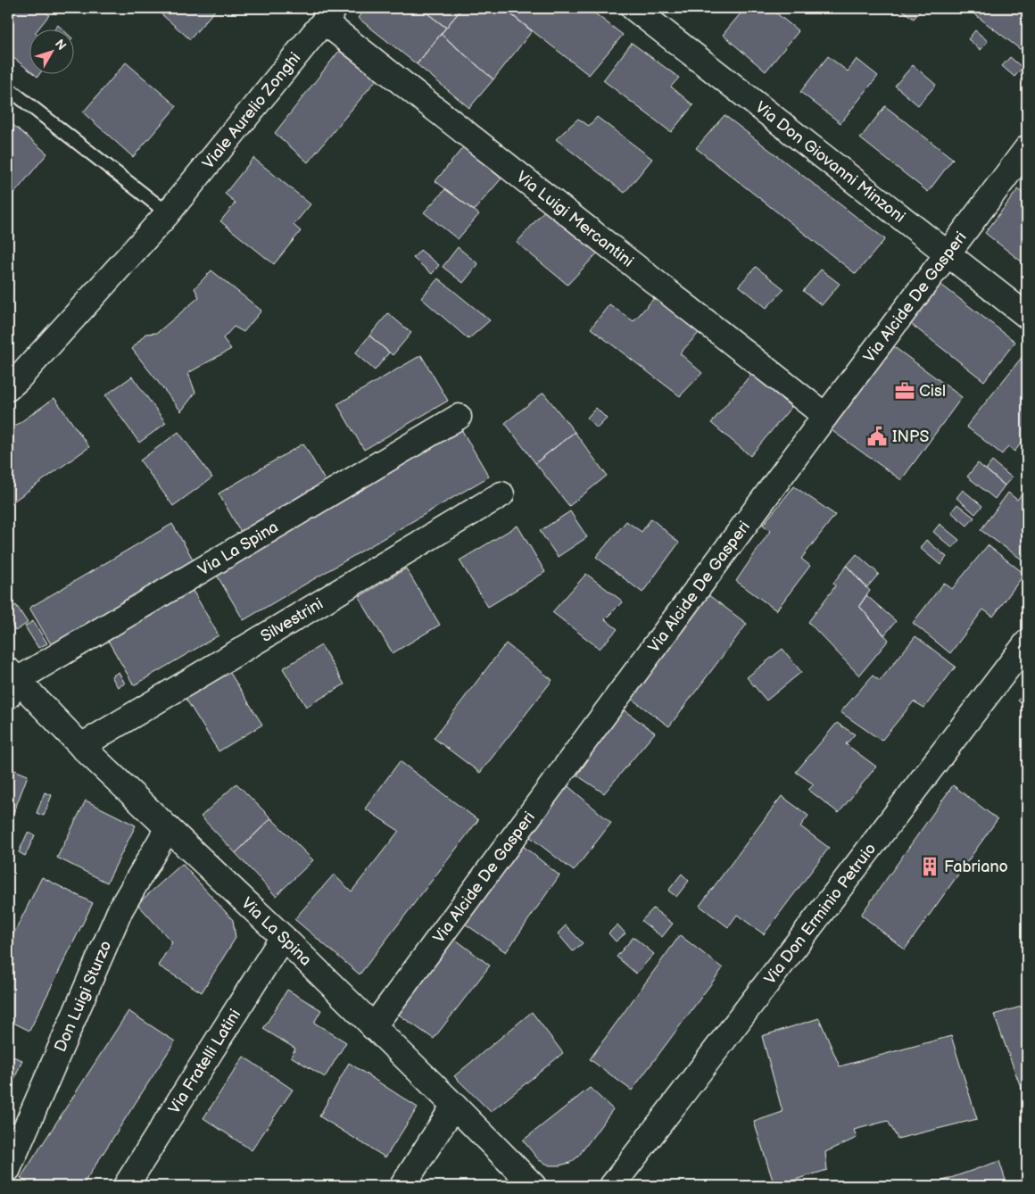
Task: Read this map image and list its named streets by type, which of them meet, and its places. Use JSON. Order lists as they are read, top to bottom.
{
  "streets": {
    "street": [
      "Viale Aurelio Zonghi",
      "Via Don Giovanni Minzoni",
      "Via Luigi Mercantini",
      "Via Alcide De Gasperi",
      "Via La Spina",
      "Silvestrini",
      "Via Don Erminio Petruio",
      "Don Luigi Sturzo",
      "Via Fratelli Latini"
    ]
  },
  "crossings": [
    ["Viale Aurelio Zonghi", "Via Luigi Mercantini"],
    ["Via Don Giovanni Minzoni", "Via Alcide De Gasperi"],
    ["Via Luigi Mercantini", "Via Alcide De Gasperi"],
    ["Via Alcide De Gasperi", "Via La Spina"],
    ["Via La Spina", "Silvestrini"],
    ["Via La Spina", "Don Luigi Sturzo"],
    ["Via La Spina", "Via Fratelli Latini"]
  ],
  "places": {
    "office": ["Cisl"],
    "public building": ["INPS"],
    "building": ["Fabriano"]
  },
  "north": "top right"
}
